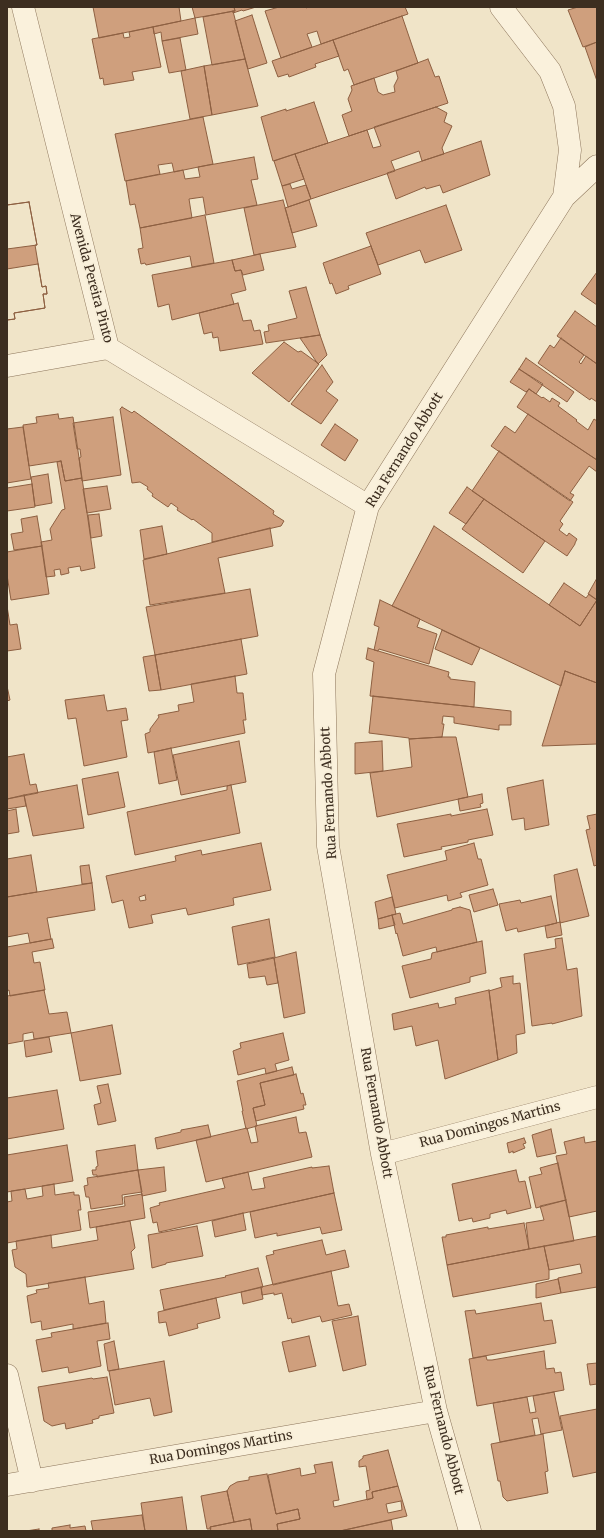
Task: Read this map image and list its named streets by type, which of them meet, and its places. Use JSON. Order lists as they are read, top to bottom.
{
  "streets": {
    "street": ["Avenida Pereira Pinto", "Rua Fernando Abbott", "Rua Domingos Martins"]
  },
  "crossings": [
    ["Avenida Pereira Pinto", "Rua Fernando Abbott"],
    ["Rua Fernando Abbott", "Rua Domingos Martins"]
  ]
}
